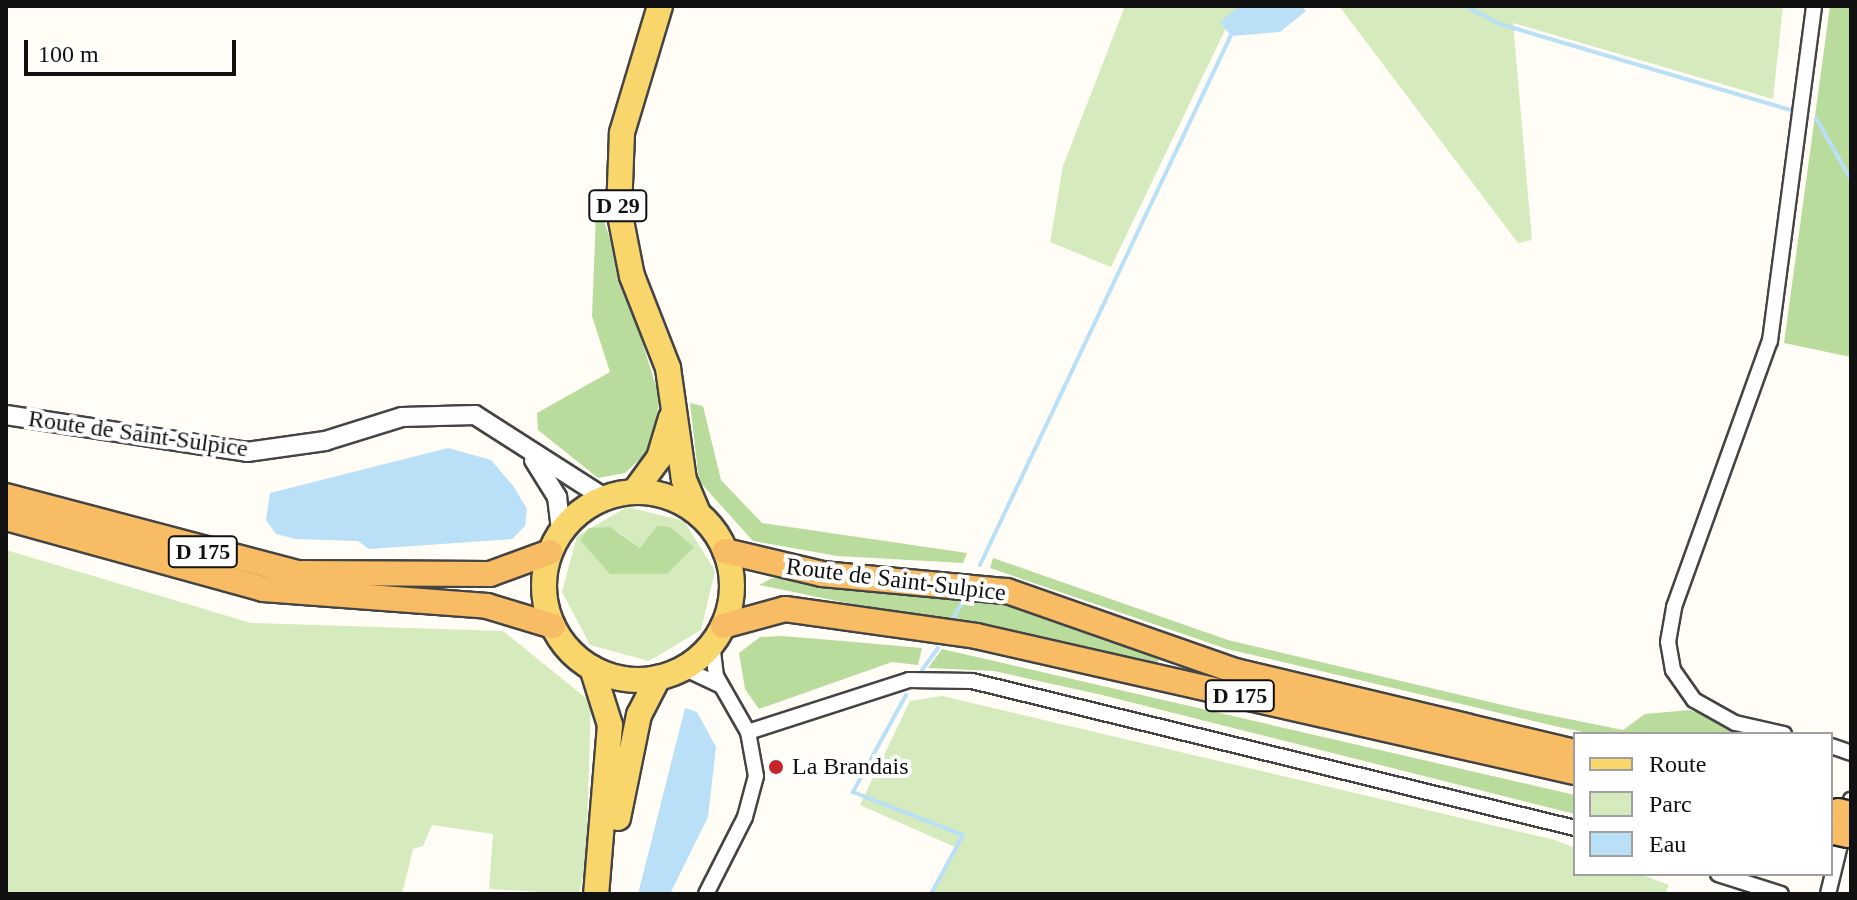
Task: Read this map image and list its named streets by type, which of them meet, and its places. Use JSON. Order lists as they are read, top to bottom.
{
  "streets": {
    "highway": ["Route de Saint-Sulpice", "D 175"],
    "main road": ["D 29"]
  },
  "crossings": [
    ["D 29", "Route de Saint-Sulpice"],
    ["D 29", "D 175"],
    ["Route de Saint-Sulpice", "D 175"]
  ],
  "places": ["La Brandais"],
  "legend": ["Route", "Parc", "Eau"],
  "scale_bar": "100 m"
}
